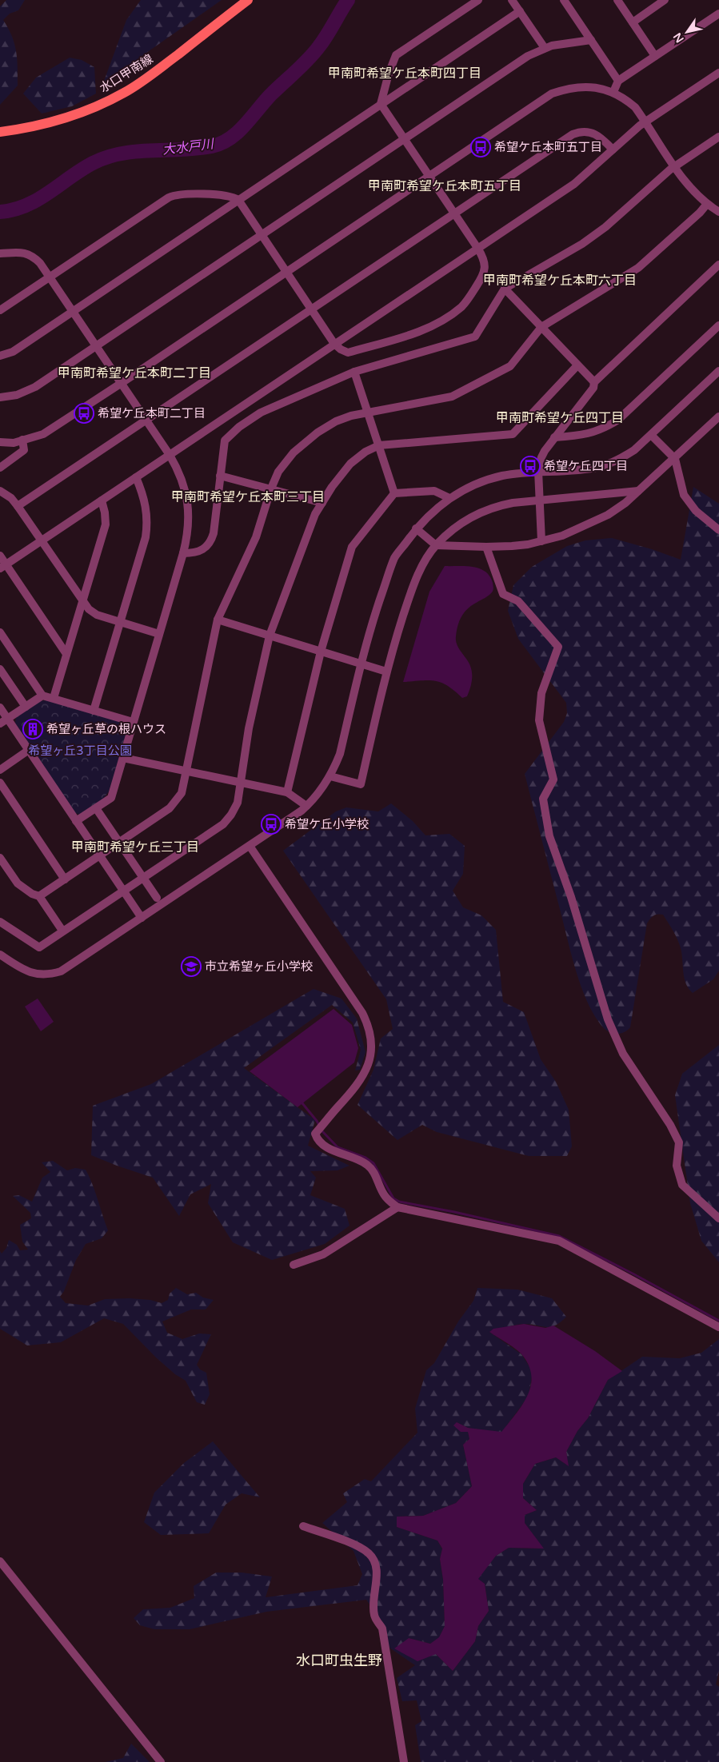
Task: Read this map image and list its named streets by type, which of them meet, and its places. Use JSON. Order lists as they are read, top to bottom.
{
  "streets": {
    "main road": ["水口甲南線"]
  },
  "districts": [
    "甲南町希望ケ丘本町四丁目",
    "甲南町希望ケ丘本町五丁目",
    "甲南町希望ケ丘本町六丁目",
    "甲南町希望ケ丘本町二丁目",
    "甲南町希望ケ丘四丁目",
    "甲南町希望ケ丘本町三丁目",
    "甲南町希望ケ丘三丁目",
    "水口町虫生野"
  ],
  "water": ["大水戸川"],
  "parks": ["希望ヶ丘3丁目公園"],
  "places": {
    "bus stop": [
      "希望ケ丘本町五丁目",
      "希望ケ丘本町二丁目",
      "希望ケ丘四丁目",
      "希望ケ丘小学校"
    ],
    "building": ["希望ヶ丘草の根ハウス"],
    "school or university": ["市立希望ヶ丘小学校"]
  },
  "north": "bottom left"
}
